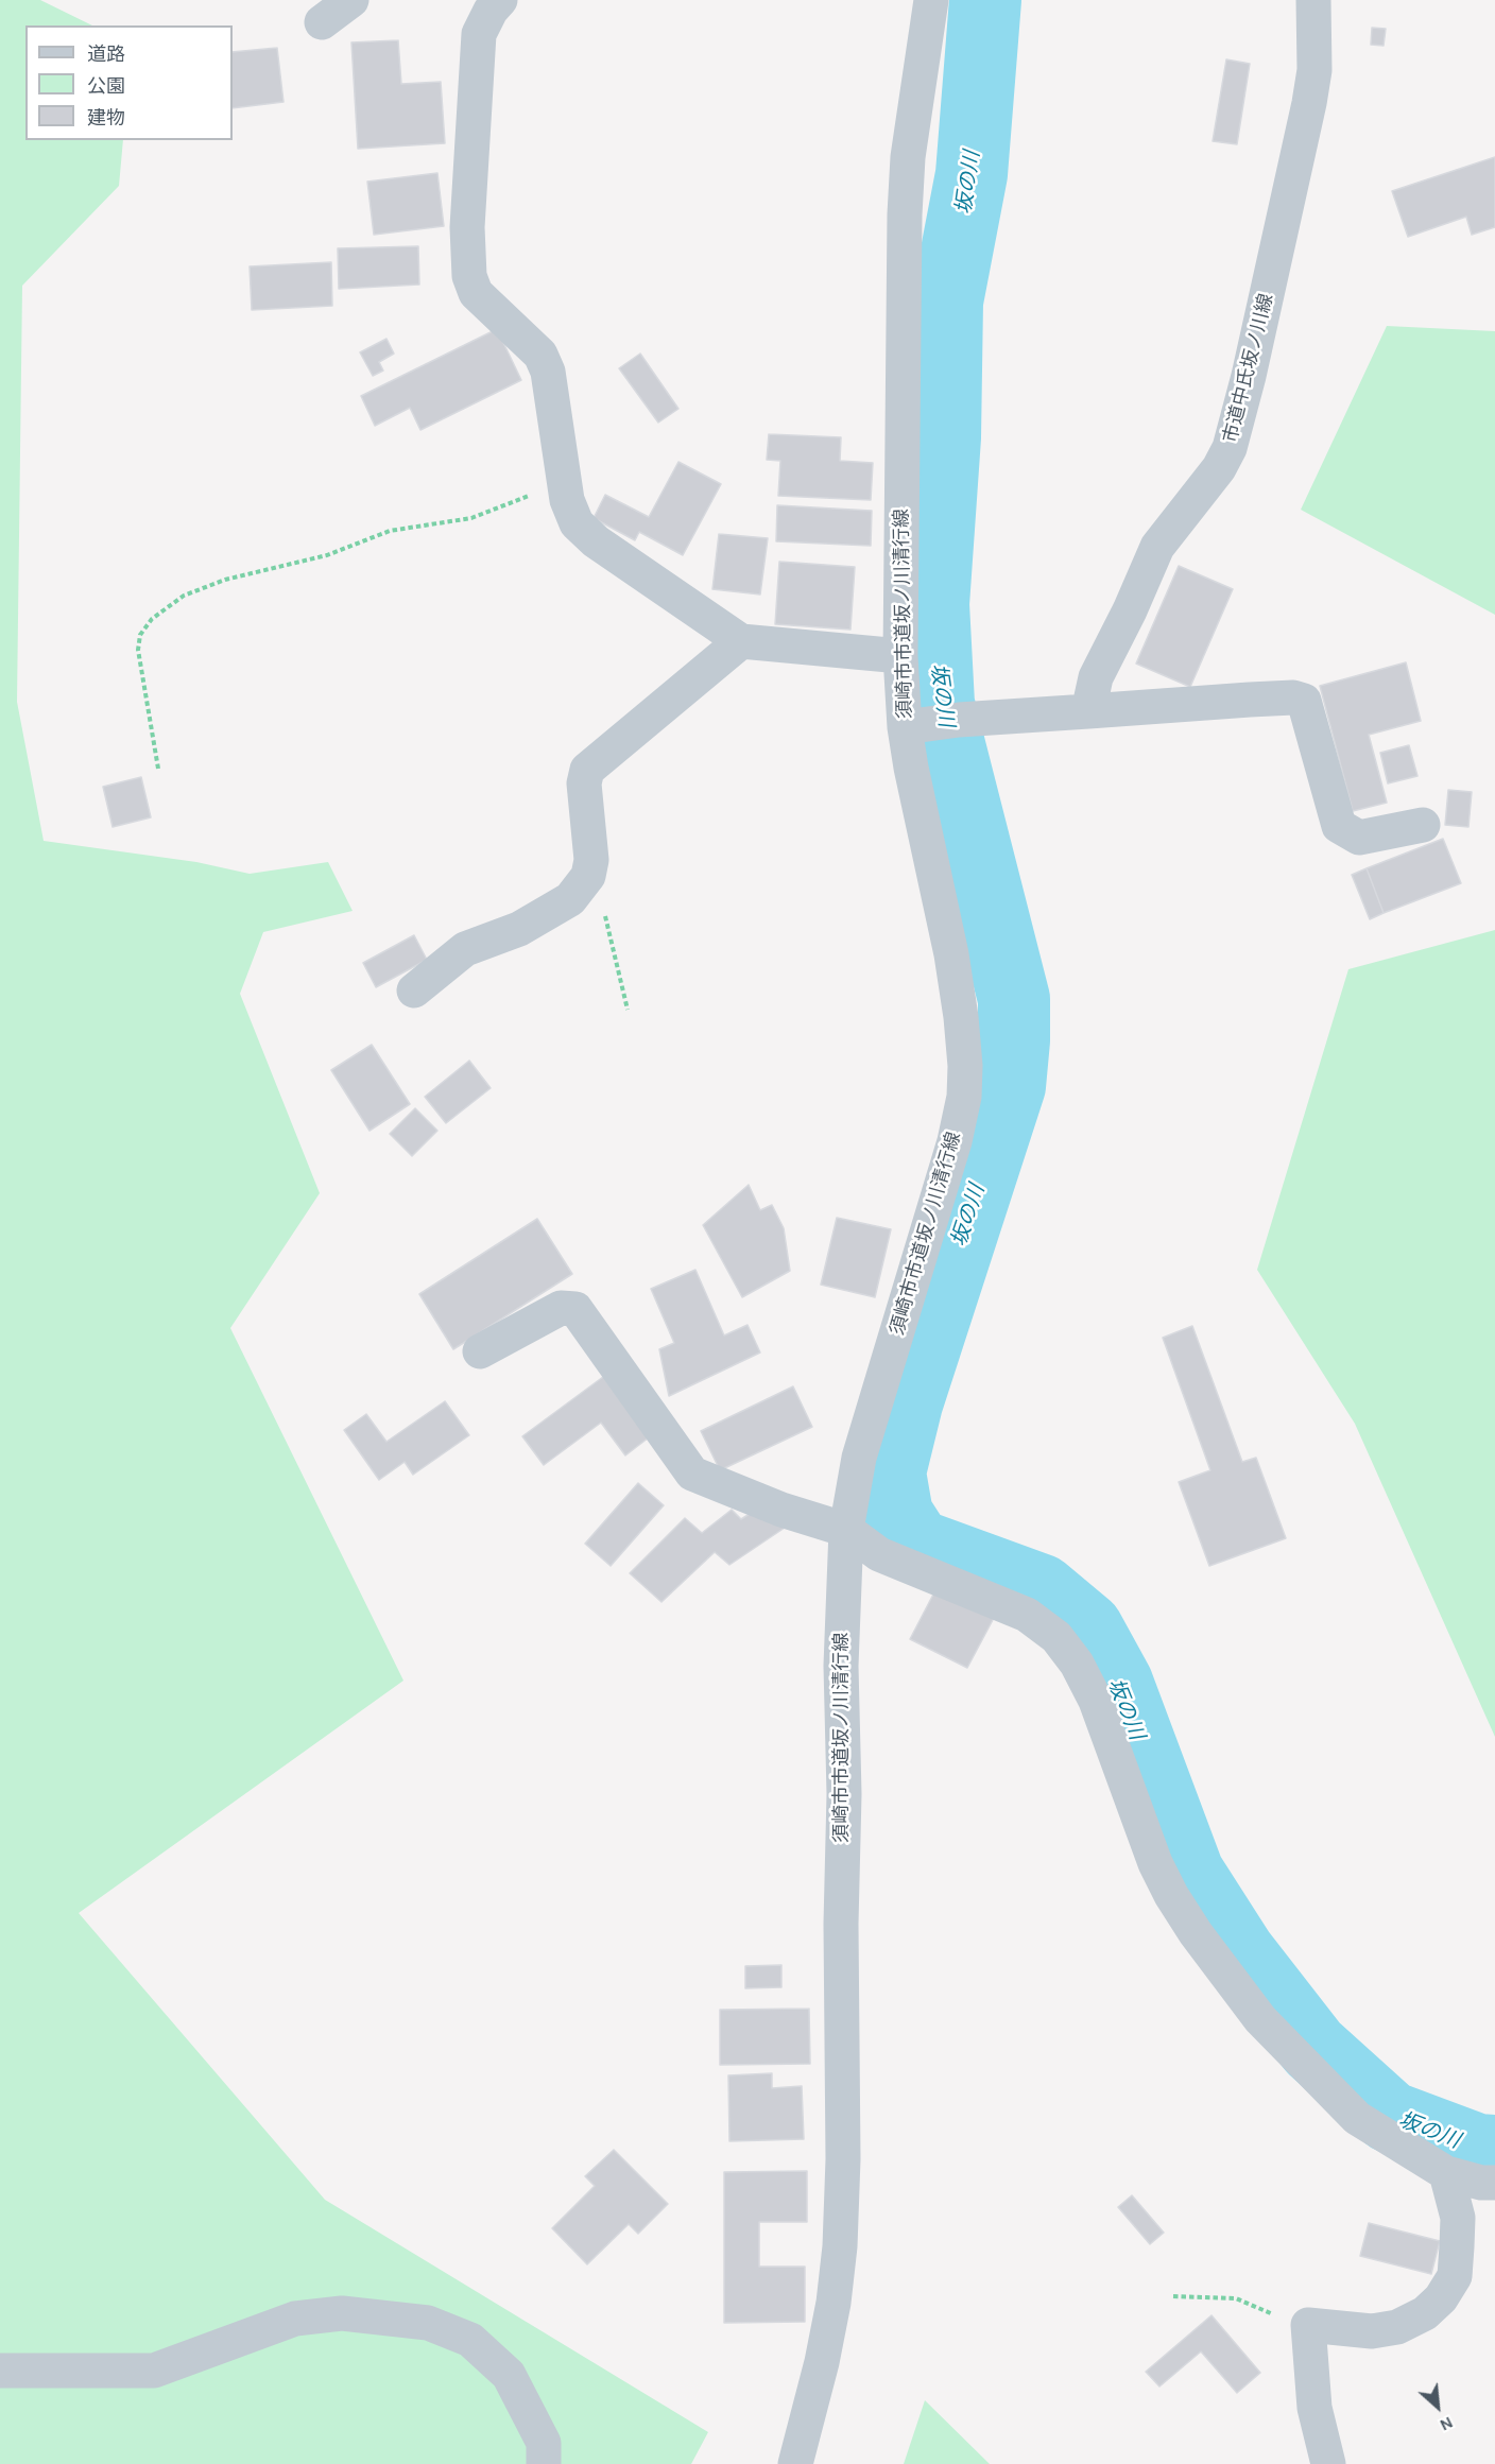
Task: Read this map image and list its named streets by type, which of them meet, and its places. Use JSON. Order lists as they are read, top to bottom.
{
  "streets": {
    "street": ["市道中氏坂ノ川線", "須崎市市道坂ノ川清行線"]
  },
  "water": ["坂の川"],
  "legend": ["道路", "公園", "建物"],
  "north": "bottom right"
}
